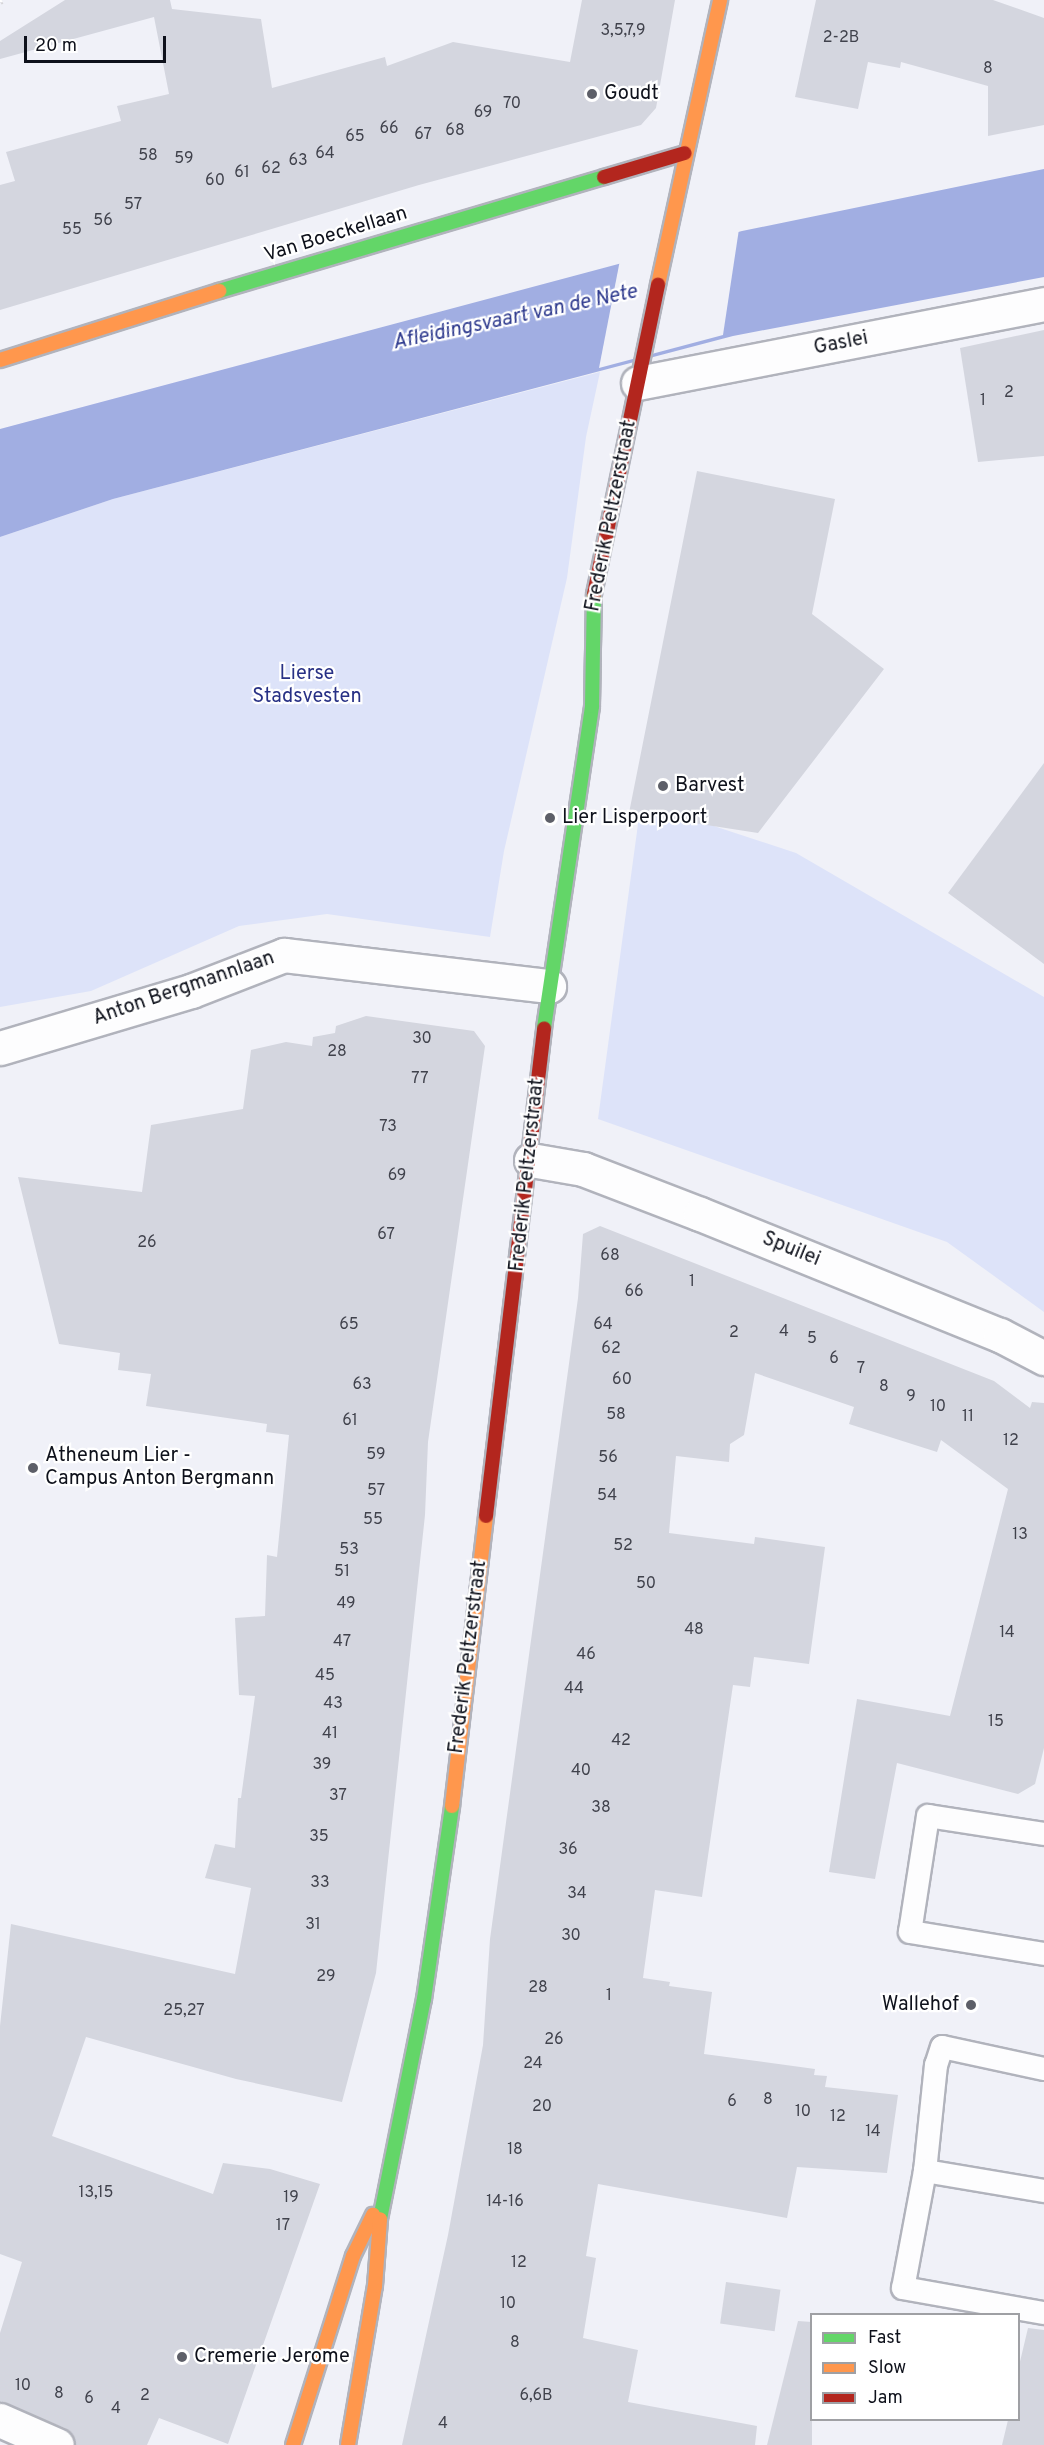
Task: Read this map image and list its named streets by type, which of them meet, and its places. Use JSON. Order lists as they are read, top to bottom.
{
  "streets": {
    "street": [
      "Van Boeckellaan",
      "Gaslei",
      "Frederik Peltzerstraat",
      "Anton Bergmannlaan",
      "Spuilei"
    ]
  },
  "crossings": [
    ["Van Boeckellaan", "Frederik Peltzerstraat"],
    ["Gaslei", "Frederik Peltzerstraat"],
    ["Frederik Peltzerstraat", "Anton Bergmannlaan"],
    ["Frederik Peltzerstraat", "Spuilei"]
  ],
  "water": ["Afleidingsvaart van de Nete"],
  "parks": ["Lierse Stadsvesten"],
  "places": [
    "Goudt",
    "Barvest",
    "Lier Lisperpoort",
    "Atheneum Lier - Campus Anton Bergmann",
    "Wallehof",
    "Cremerie Jerome"
  ],
  "house_numbers": [
    "3,5,7,9",
    "2-2B",
    "8",
    "70",
    "69",
    "66",
    "68",
    "67",
    "65",
    "64",
    "58",
    "59",
    "63",
    "62",
    "61",
    "60",
    "57",
    "56",
    "55",
    "2",
    "1",
    "30",
    "28",
    "77",
    "73",
    "69",
    "67",
    "26",
    "68",
    "1",
    "66",
    "65",
    "64",
    "4",
    "2",
    "5",
    "62",
    "6",
    "7",
    "60",
    "63",
    "8",
    "9",
    "10",
    "58",
    "11",
    "61",
    "12",
    "59",
    "56",
    "57",
    "54",
    "55",
    "13",
    "52",
    "53",
    "51",
    "50",
    "49",
    "48",
    "14",
    "47",
    "46",
    "45",
    "44",
    "43",
    "15",
    "41",
    "42",
    "39",
    "40",
    "37",
    "38",
    "35",
    "36",
    "33",
    "34",
    "31",
    "30",
    "29",
    "28",
    "1",
    "25,27",
    "26",
    "24",
    "8",
    "6",
    "20",
    "10",
    "12",
    "14",
    "18",
    "13,15",
    "19",
    "14-16",
    "17",
    "12",
    "10",
    "8",
    "10",
    "8",
    "2",
    "6,6B",
    "6",
    "4",
    "4"
  ],
  "legend": ["Fast", "Slow", "Jam"],
  "scale_bar": "20 m"
}
